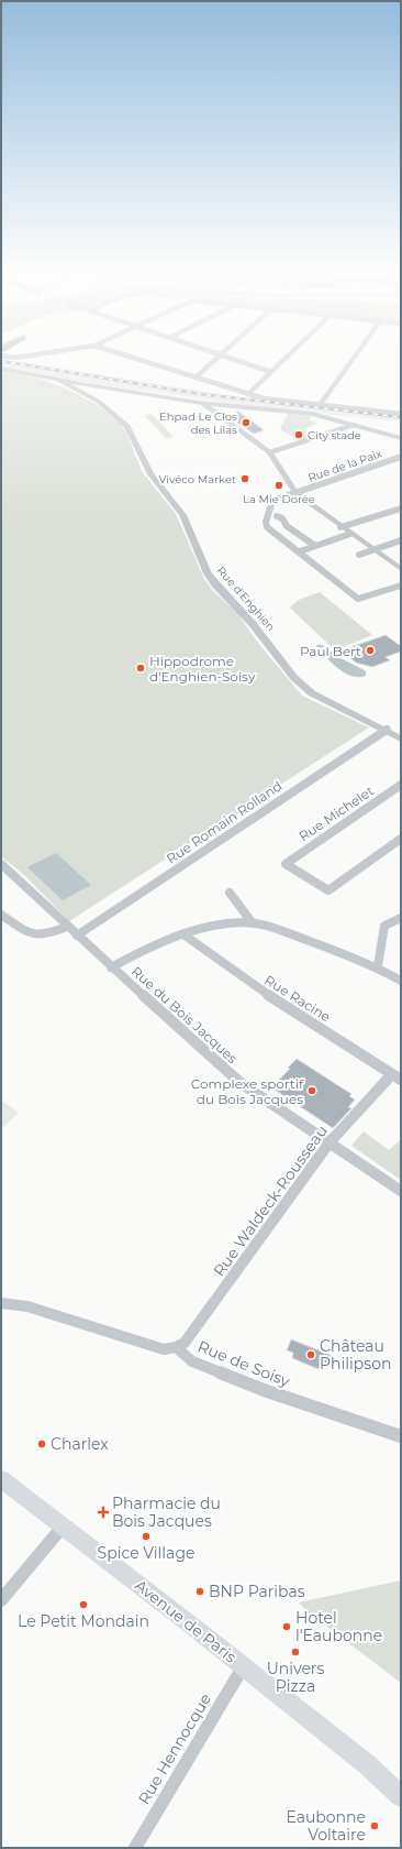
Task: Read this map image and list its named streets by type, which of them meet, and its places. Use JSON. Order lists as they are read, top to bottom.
{
  "streets": {
    "main road": ["Avenue de Paris"],
    "street": [
      "Rue de la Paix",
      "Rue d'Enghien",
      "Rue Michelet",
      "Rue Romain Rolland",
      "Rue Racine",
      "Rue du Bois Jacques",
      "Rue Waldeck-Rousseau",
      "Rue de Soisy",
      "Rue Hennocque"
    ]
  },
  "crossings": [
    ["Rue d'Enghien", "Rue Romain Rolland"],
    ["Rue Romain Rolland", "Rue du Bois Jacques"],
    ["Rue Racine", "Rue Waldeck-Rousseau"],
    ["Rue du Bois Jacques", "Rue Waldeck-Rousseau"],
    ["Rue Waldeck-Rousseau", "Rue de Soisy"],
    ["Avenue de Paris", "Rue Hennocque"]
  ],
  "places": {
    "other": [
      "Ehpad Le Clos des Lilas",
      "City stade",
      "Vivéco Market",
      "La Mie Dorée",
      "Paul Bert",
      "Hippodrome d'Enghien-Soisy",
      "Complexe sportif du Bois Jacques",
      "Château Philipson",
      "Charlex",
      "Spice Village",
      "BNP Paribas",
      "Le Petit Mondain",
      "Hotel l'Eaubonne",
      "Univers Pizza",
      "Eaubonne Voltaire"
    ],
    "health": ["Pharmacie du Bois Jacques"]
  }
}
